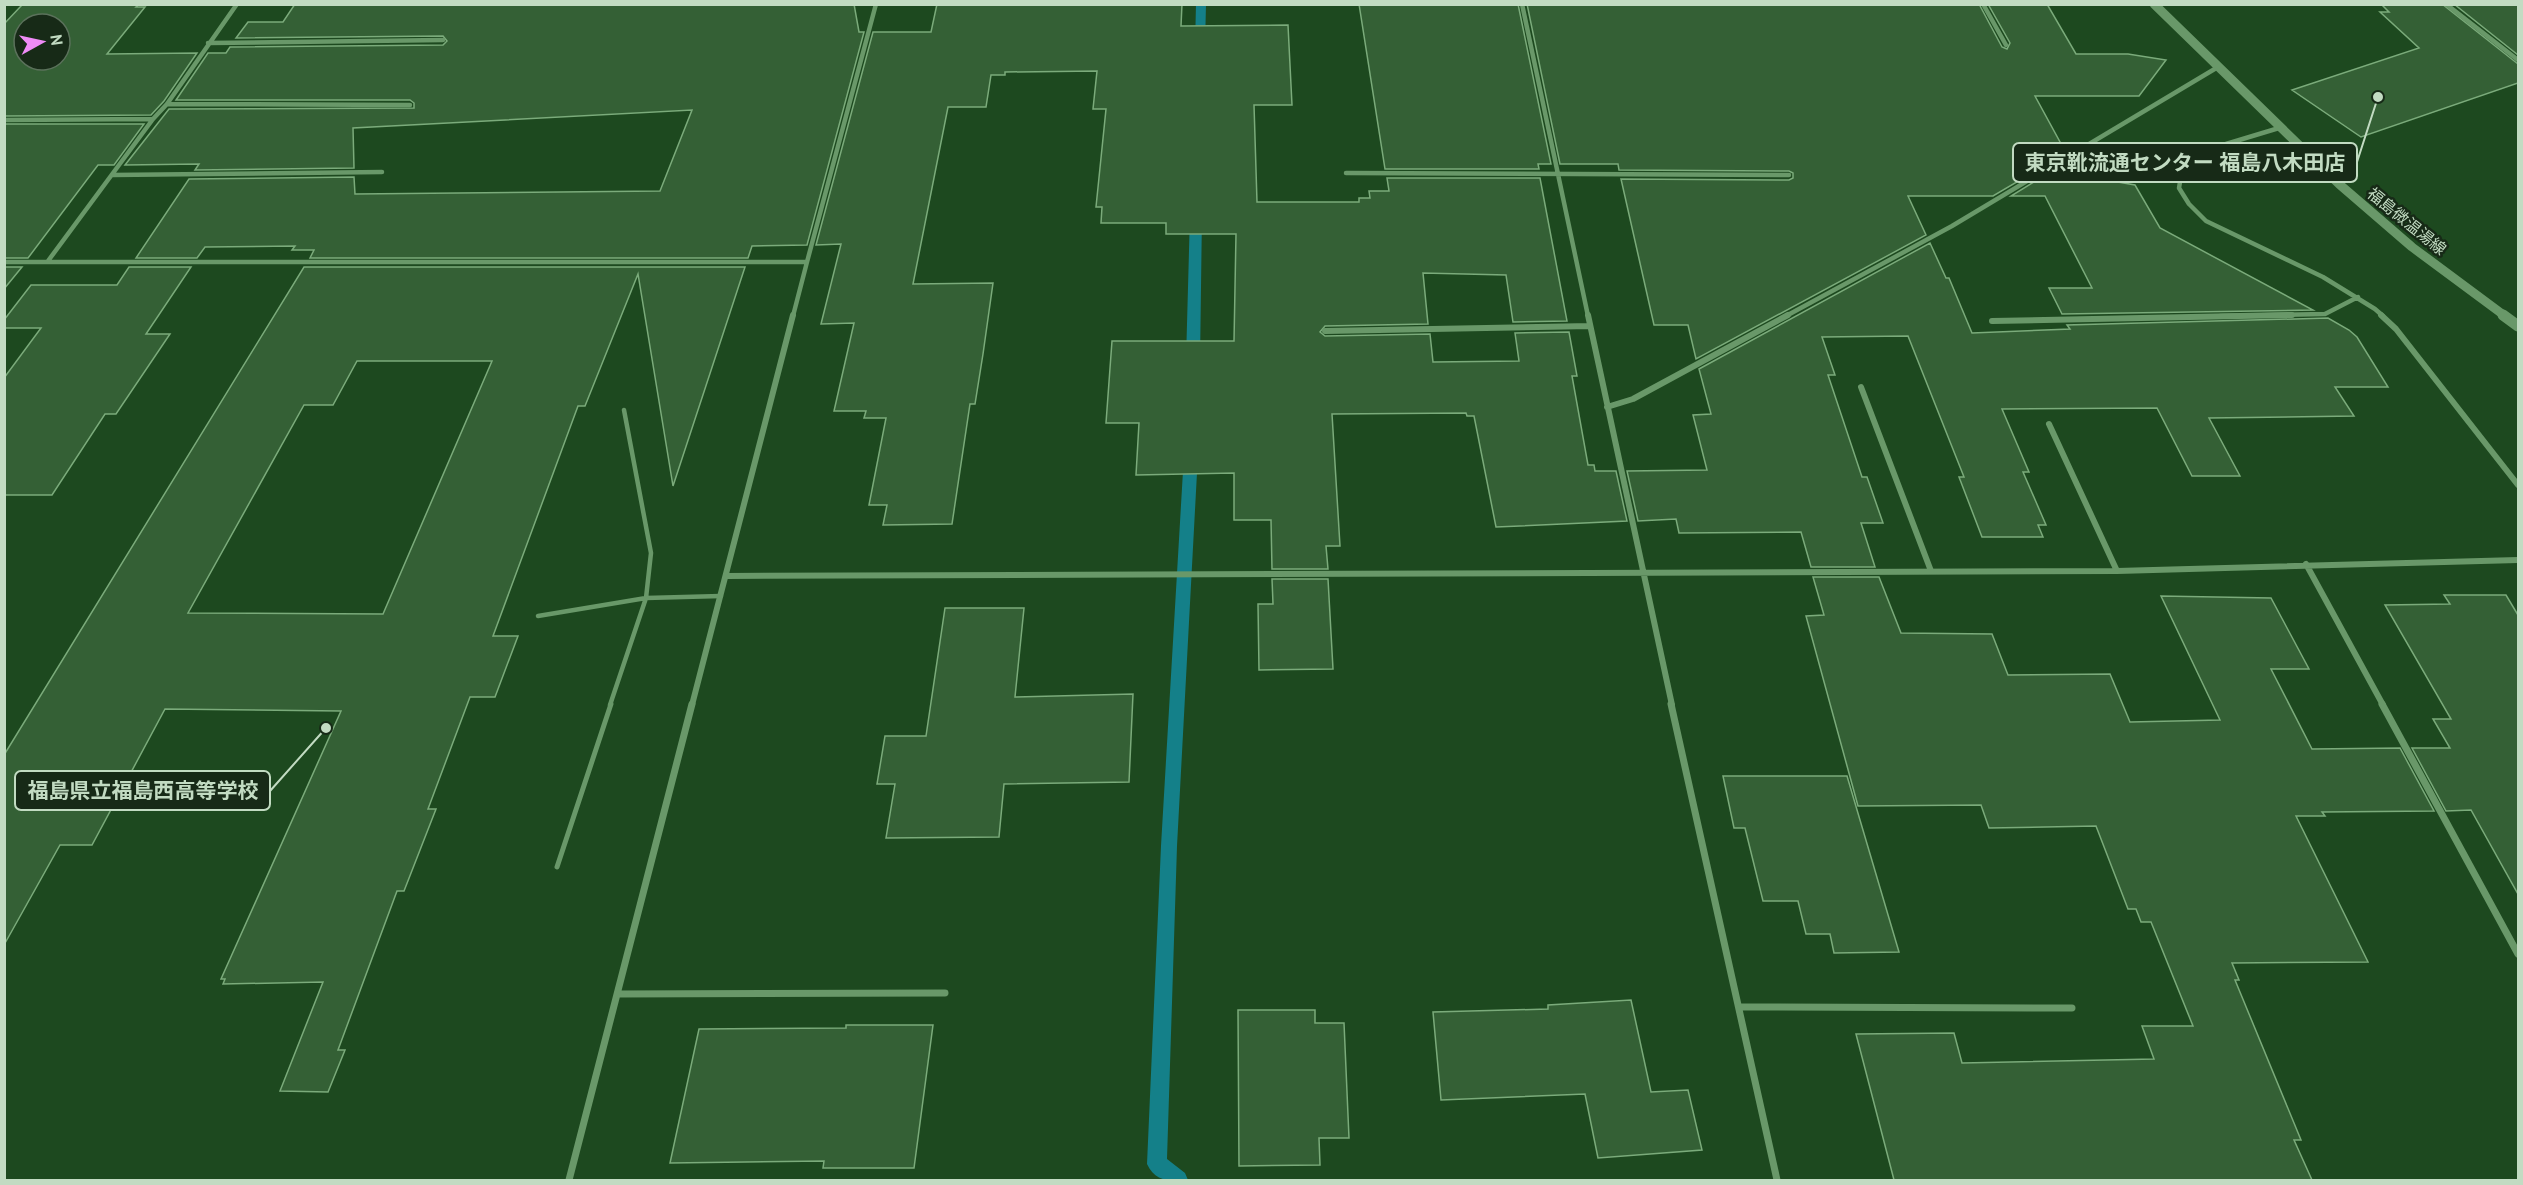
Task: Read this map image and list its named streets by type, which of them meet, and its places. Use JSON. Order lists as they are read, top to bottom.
{
  "streets": {
    "main road": ["福島微温湯線"]
  },
  "places": ["東京靴流通センター 福島八木田店", "福島県立福島西高等学校"],
  "north": "right"
}
